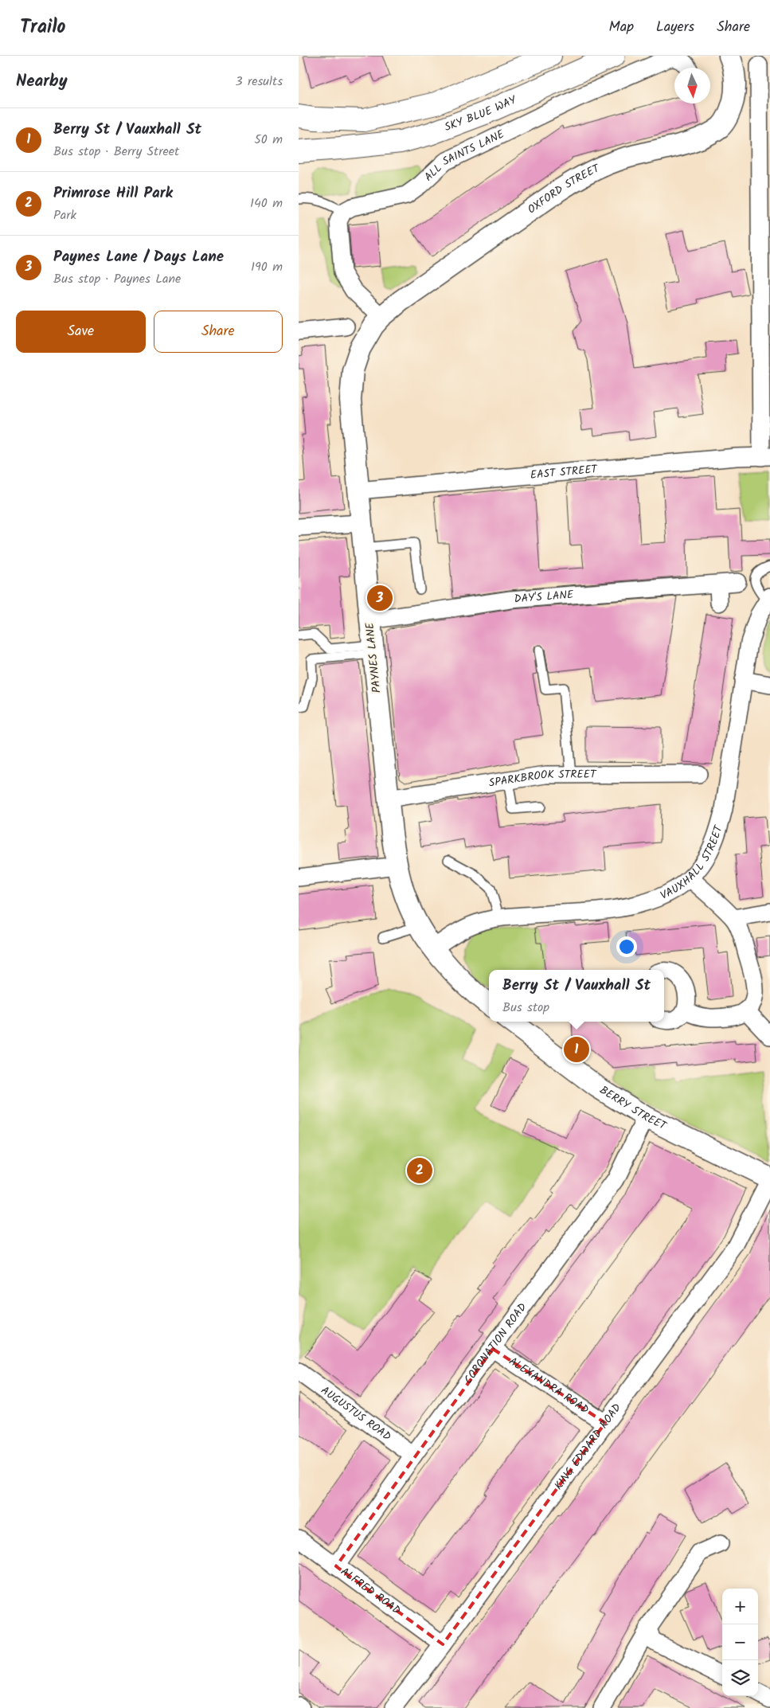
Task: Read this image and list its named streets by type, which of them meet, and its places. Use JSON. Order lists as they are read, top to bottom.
{
  "streets": {
    "highway": ["SKY BLUE WAY"],
    "street": [
      "ALL SAINTS LANE",
      "OXFORD STREET",
      "EAST STREET",
      "DAY'S LANE",
      "PAYNES LANE",
      "SPARKBROOK STREET",
      "VAUXHALL STREET",
      "BERRY STREET",
      "CORONATION ROAD",
      "ALEXANDRA ROAD",
      "AUGUSTUS ROAD",
      "KING EDWARD ROAD",
      "ALFRED ROAD"
    ]
  },
  "crossings": [
    ["OXFORD STREET", "PAYNES LANE"],
    ["EAST STREET", "PAYNES LANE"],
    ["DAY'S LANE", "PAYNES LANE"],
    ["PAYNES LANE", "SPARKBROOK STREET"],
    ["BERRY STREET", "CORONATION ROAD"],
    ["BERRY STREET", "KING EDWARD ROAD"],
    ["CORONATION ROAD", "ALEXANDRA ROAD"],
    ["CORONATION ROAD", "AUGUSTUS ROAD"],
    ["CORONATION ROAD", "ALFRED ROAD"],
    ["ALEXANDRA ROAD", "KING EDWARD ROAD"],
    ["KING EDWARD ROAD", "ALFRED ROAD"]
  ],
  "north": "bottom",
  "page": {
    "header": "Trailo",
    "nav": ["Map", "Layers", "Share"],
    "heading": ["Nearby", "3 results"],
    "list": [
      {
        "mark": "1",
        "name": "Berry St / Vauxhall St",
        "note": "Bus stop · Berry Street",
        "value": "50 m"
      },
      {
        "mark": "2",
        "name": "Primrose Hill Park",
        "note": "Park",
        "value": "140 m"
      },
      {
        "mark": "3",
        "name": "Paynes Lane / Days Lane",
        "note": "Bus stop · Paynes Lane",
        "value": "190 m"
      }
    ],
    "buttons": ["Save", "Share"],
    "pins": ["3", "1", "2"],
    "popup": ["Berry St / Vauxhall St", "Bus stop"],
    "map_buttons": ["+", "−"]
  }
}
